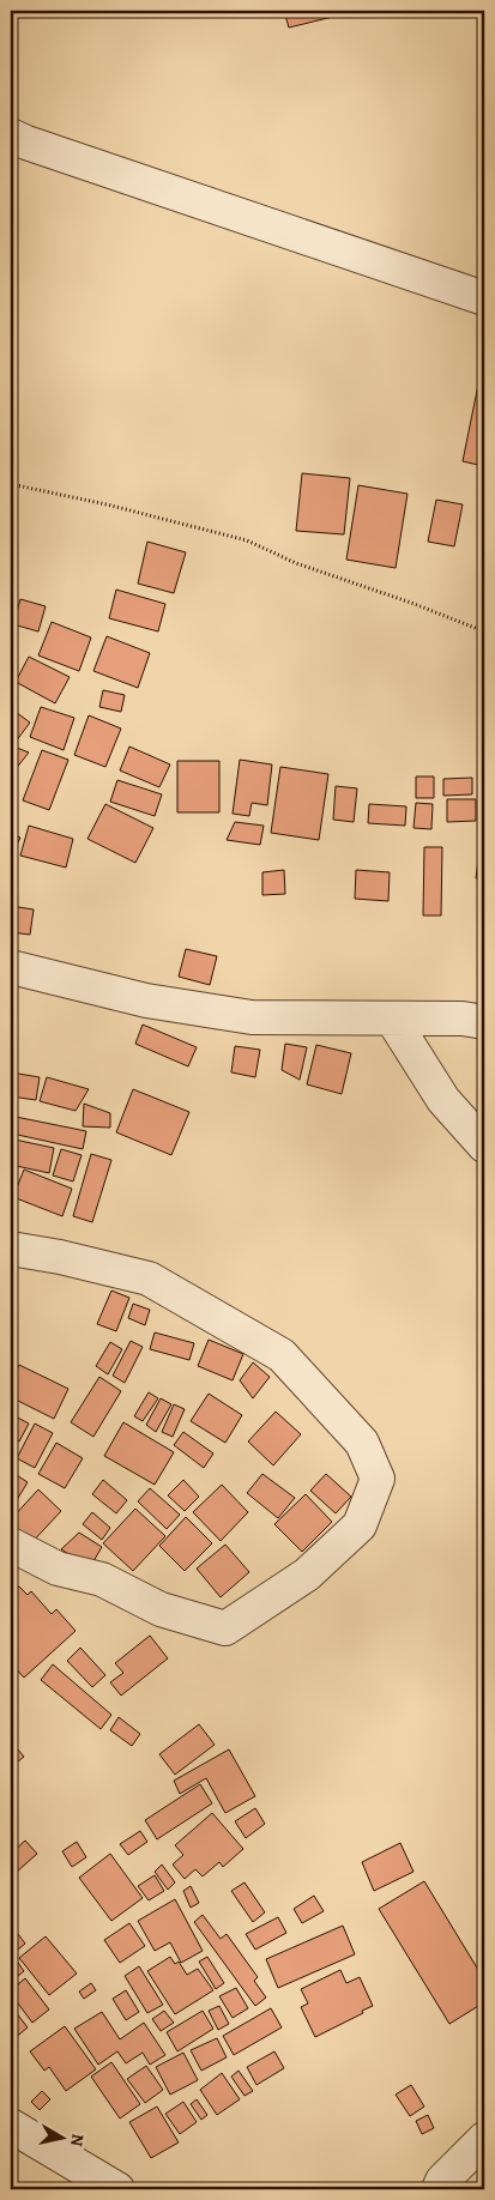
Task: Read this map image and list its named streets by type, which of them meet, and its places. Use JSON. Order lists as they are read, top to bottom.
{
  "north": "right"
}
